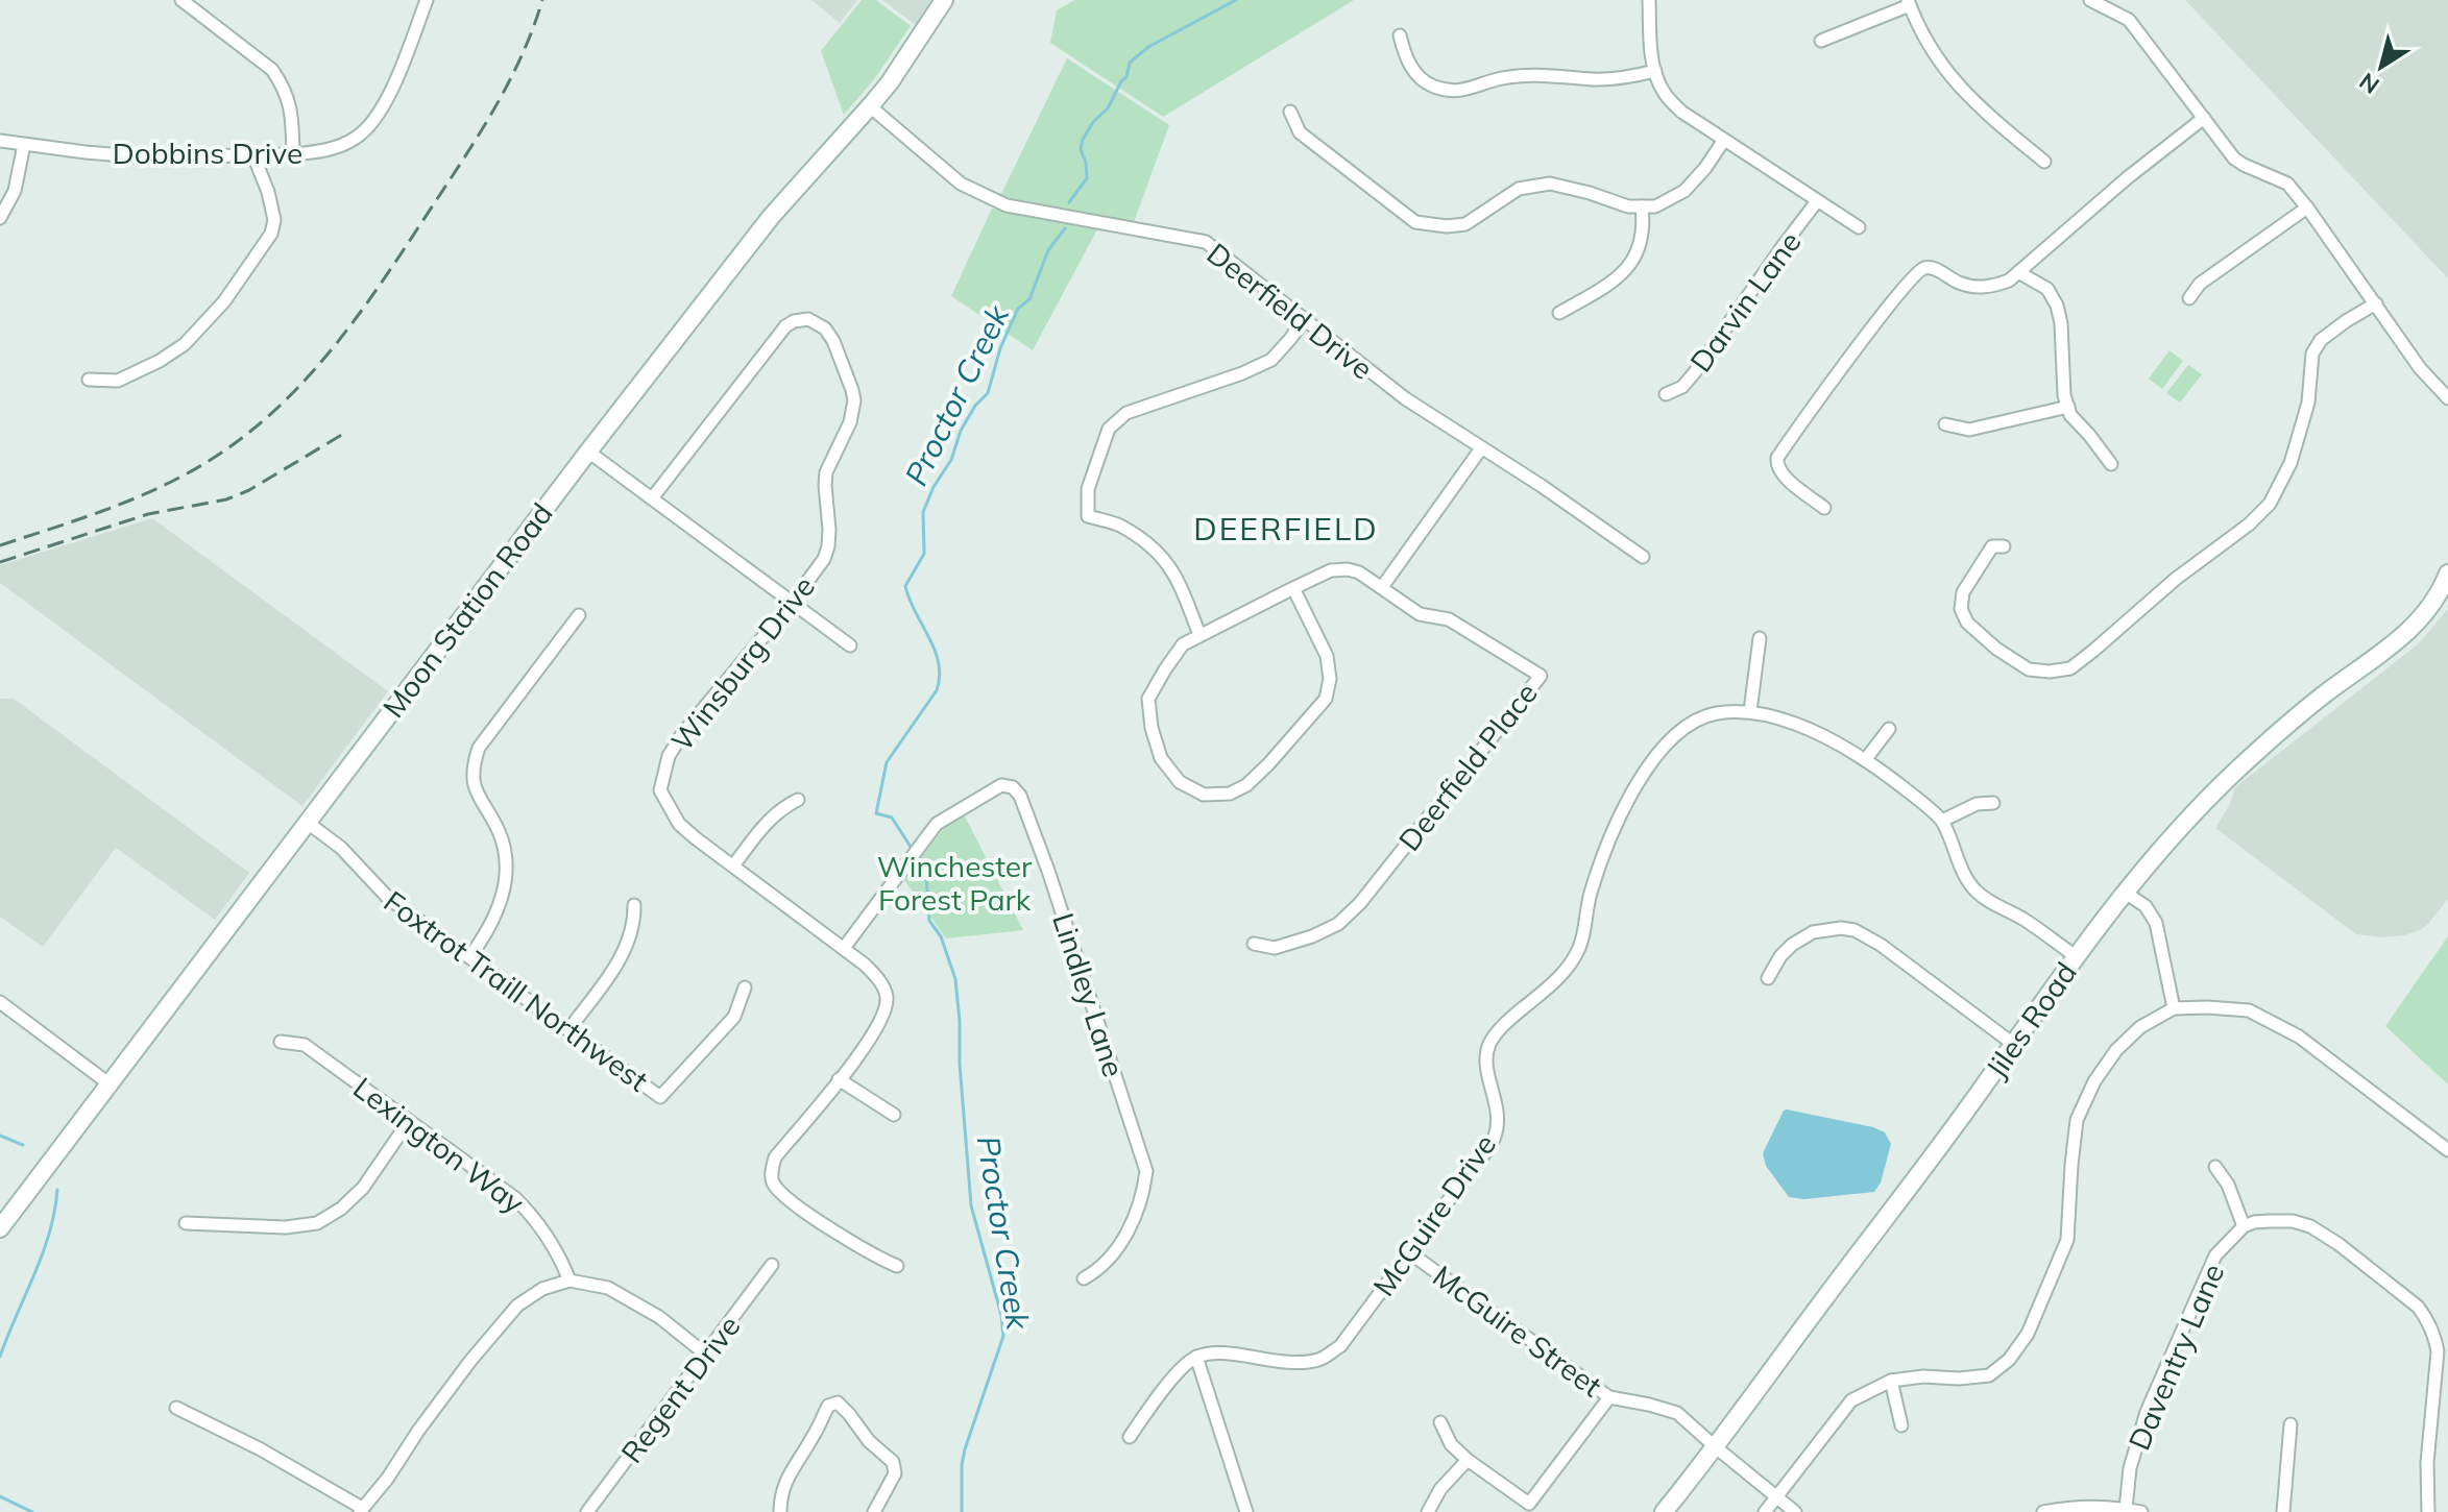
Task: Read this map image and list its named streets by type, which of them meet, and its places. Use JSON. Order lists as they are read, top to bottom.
{
  "streets": {
    "street": [
      "Dobbins Drive",
      "Darvin Lane",
      "Deerfield Drive",
      "Moon Station Road",
      "Winsburg Drive",
      "Deerfield Place",
      "Foxtrot Traill Northwest",
      "Lindley Lane",
      "Jiles Road",
      "Lexington Way",
      "McGuire Drive",
      "McGuire Street",
      "Daventry Lane",
      "Regent Drive"
    ]
  },
  "crossings": [
    ["Deerfield Drive", "Moon Station Road"],
    ["Moon Station Road", "Foxtrot Traill Northwest"],
    ["Winsburg Drive", "Lindley Lane"],
    ["Jiles Road", "McGuire Street"],
    ["McGuire Drive", "McGuire Street"]
  ],
  "districts": ["DEERFIELD"],
  "water": ["Proctor Creek"],
  "parks": ["Winchester Forest Park"],
  "north": "bottom left"
}
